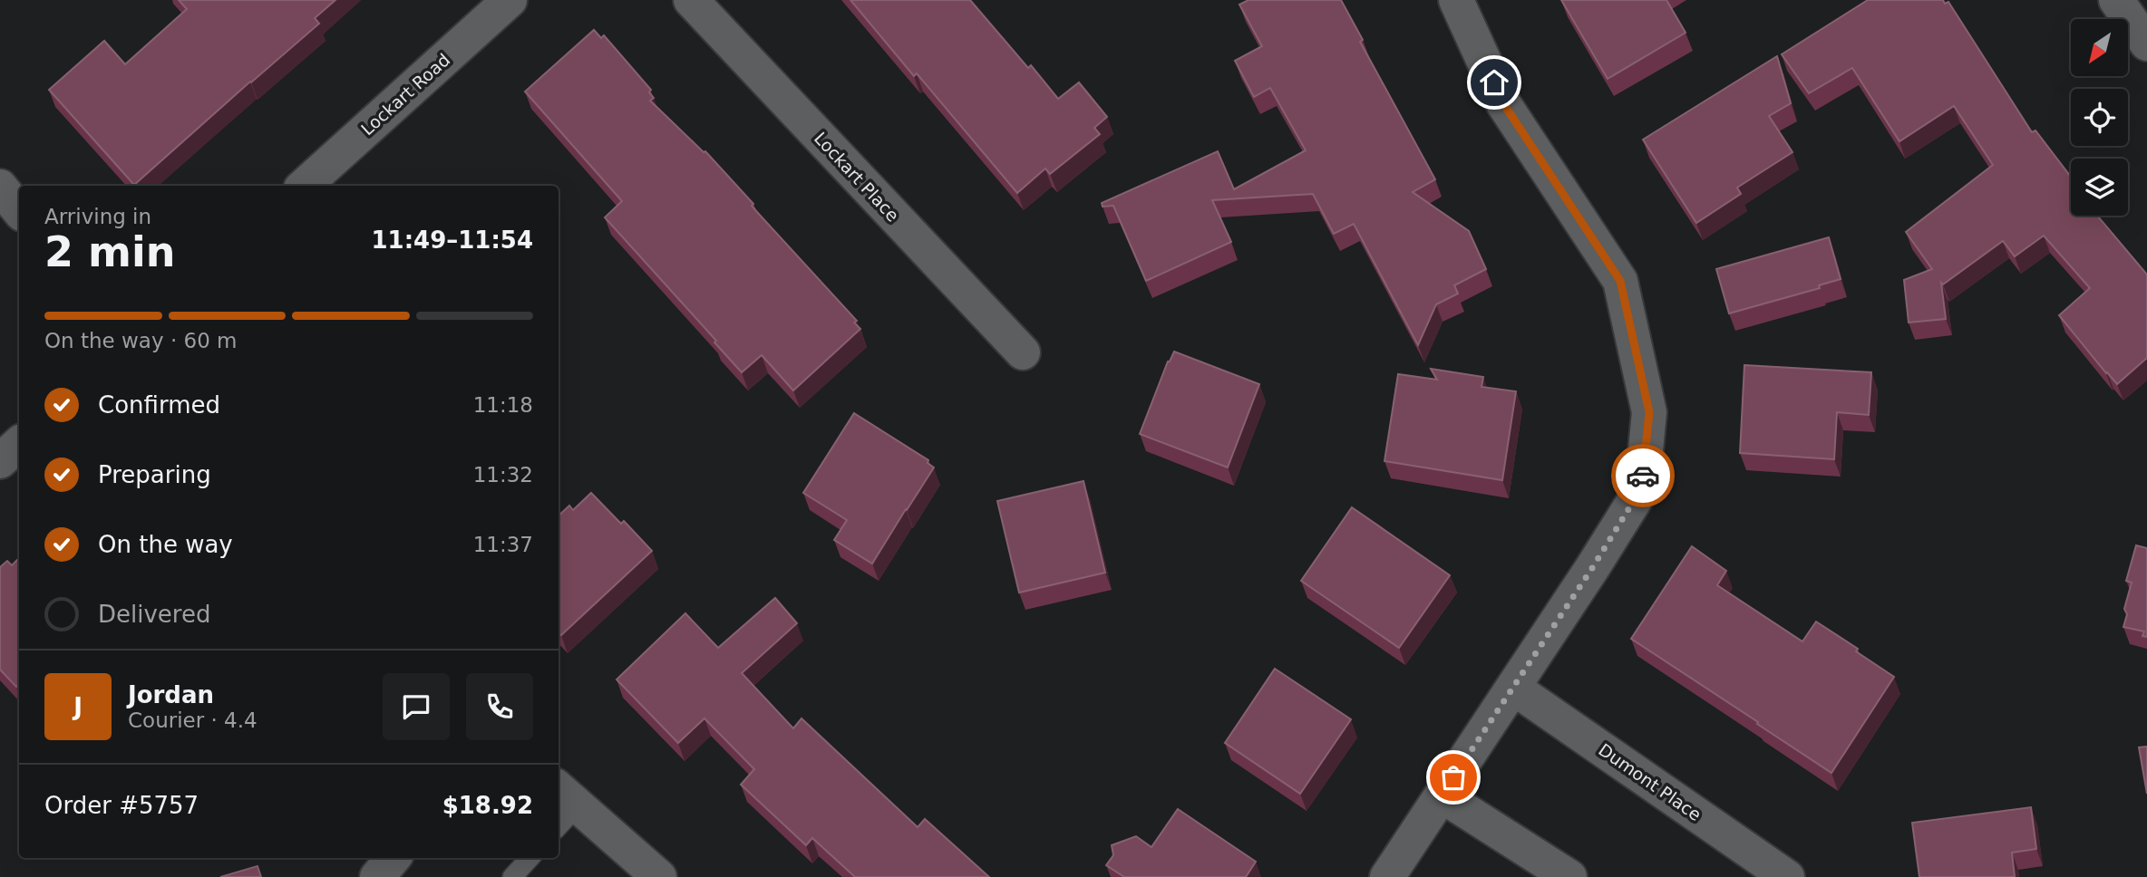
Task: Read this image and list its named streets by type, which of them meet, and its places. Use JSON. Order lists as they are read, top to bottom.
{
  "streets": {
    "street": ["Lockart Road", "Lockart Place", "Dumont Place"]
  },
  "north": "bottom left",
  "page": {
    "heading": ["2 min", "Arriving in", "11:49–11:54"],
    "panel": [
      "Jordan",
      "Courier · 4.4",
      "Order #5757",
      "$18.92"
    ],
    "bar": "On the way · 60 m",
    "list": [
      ["Confirmed", "11:18"],
      ["Preparing", "11:32"],
      ["On the way", "11:37"],
      "Delivered"
    ],
    "round": "J"
  }
}
